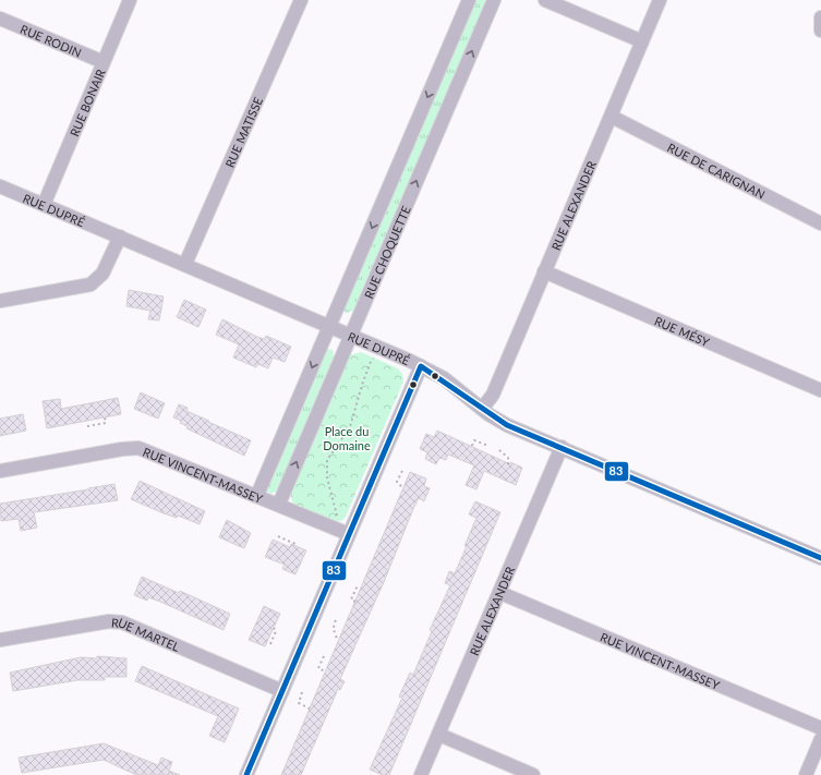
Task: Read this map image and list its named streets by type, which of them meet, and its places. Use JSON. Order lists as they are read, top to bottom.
{
  "streets": {
    "street": [
      "RUE RODIN",
      "RUE BONAIR",
      "RUE MATISSE",
      "RUE DE CARIGNAN",
      "RUE ALEXANDER",
      "RUE DUPRÉ",
      "RUE CHOQUETTE",
      "RUE MÉSY",
      "RUE VINCENT-MASSEY",
      "RUE MARTEL"
    ]
  },
  "crossings": [
    ["RUE RODIN", "RUE BONAIR"],
    ["RUE BONAIR", "RUE DUPRÉ"],
    ["RUE MATISSE", "RUE DUPRÉ"],
    ["RUE DE CARIGNAN", "RUE ALEXANDER"],
    ["RUE ALEXANDER", "RUE DUPRÉ"],
    ["RUE ALEXANDER", "RUE MÉSY"],
    ["RUE ALEXANDER", "RUE VINCENT-MASSEY"],
    ["RUE DUPRÉ", "RUE CHOQUETTE"],
    ["RUE CHOQUETTE", "RUE VINCENT-MASSEY"]
  ],
  "parks": ["Place du Domaine"],
  "lines": ["transit line 83"]
}
